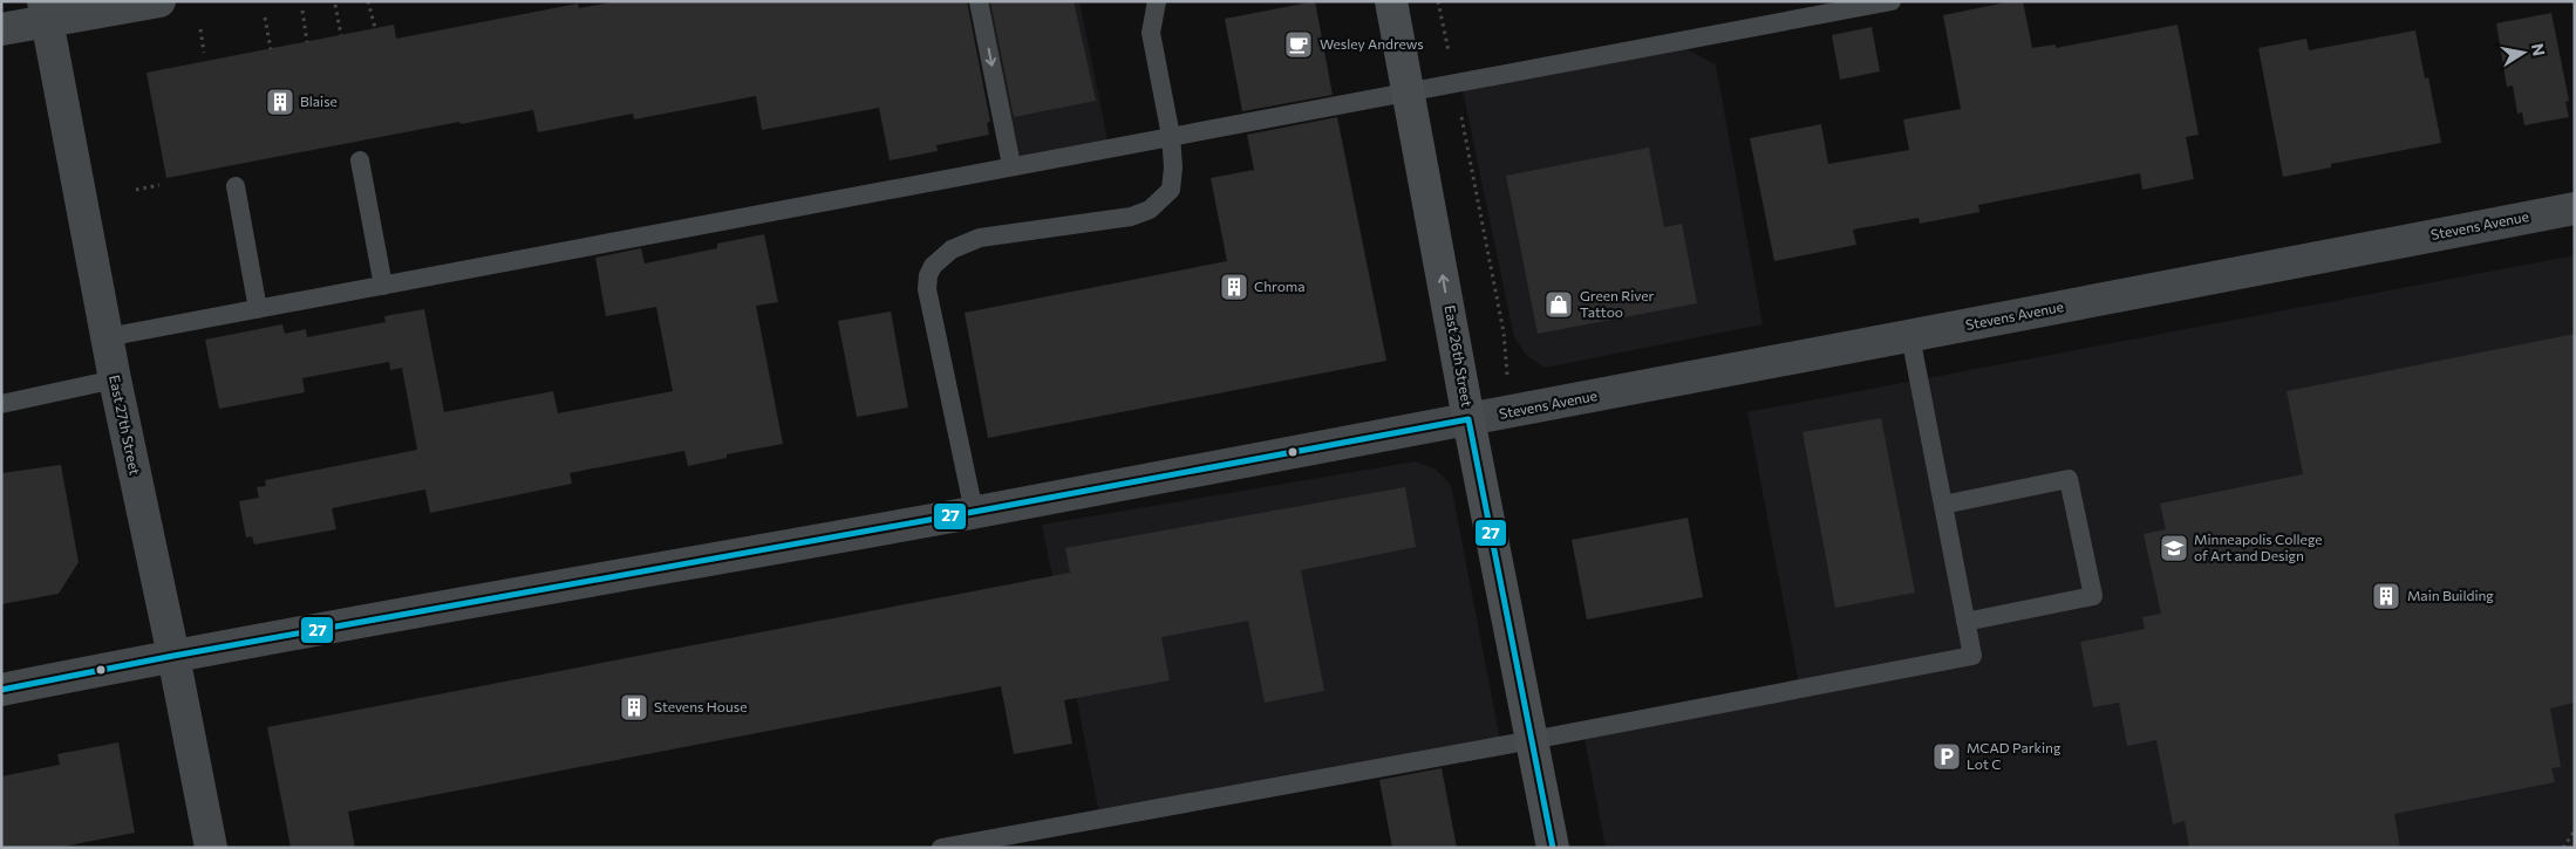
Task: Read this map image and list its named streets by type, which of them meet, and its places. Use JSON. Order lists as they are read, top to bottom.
{
  "streets": {
    "street": ["Stevens Avenue", "East 26th Street", "East 27th Street"]
  },
  "crossings": [
    ["Stevens Avenue", "East 26th Street"],
    ["Stevens Avenue", "East 27th Street"]
  ],
  "one_way": ["East 26th Street"],
  "places": {
    "cafe": ["Wesley Andrews"],
    "building": [
      "Blaise",
      "Chroma",
      "Main Building",
      "Stevens House"
    ],
    "shop": ["Green River Tattoo"],
    "school or university": ["Minneapolis College of Art and Design"],
    "parking": ["MCAD Parking Lot C"]
  },
  "lines": ["transit line 27"],
  "north": "right"
}
